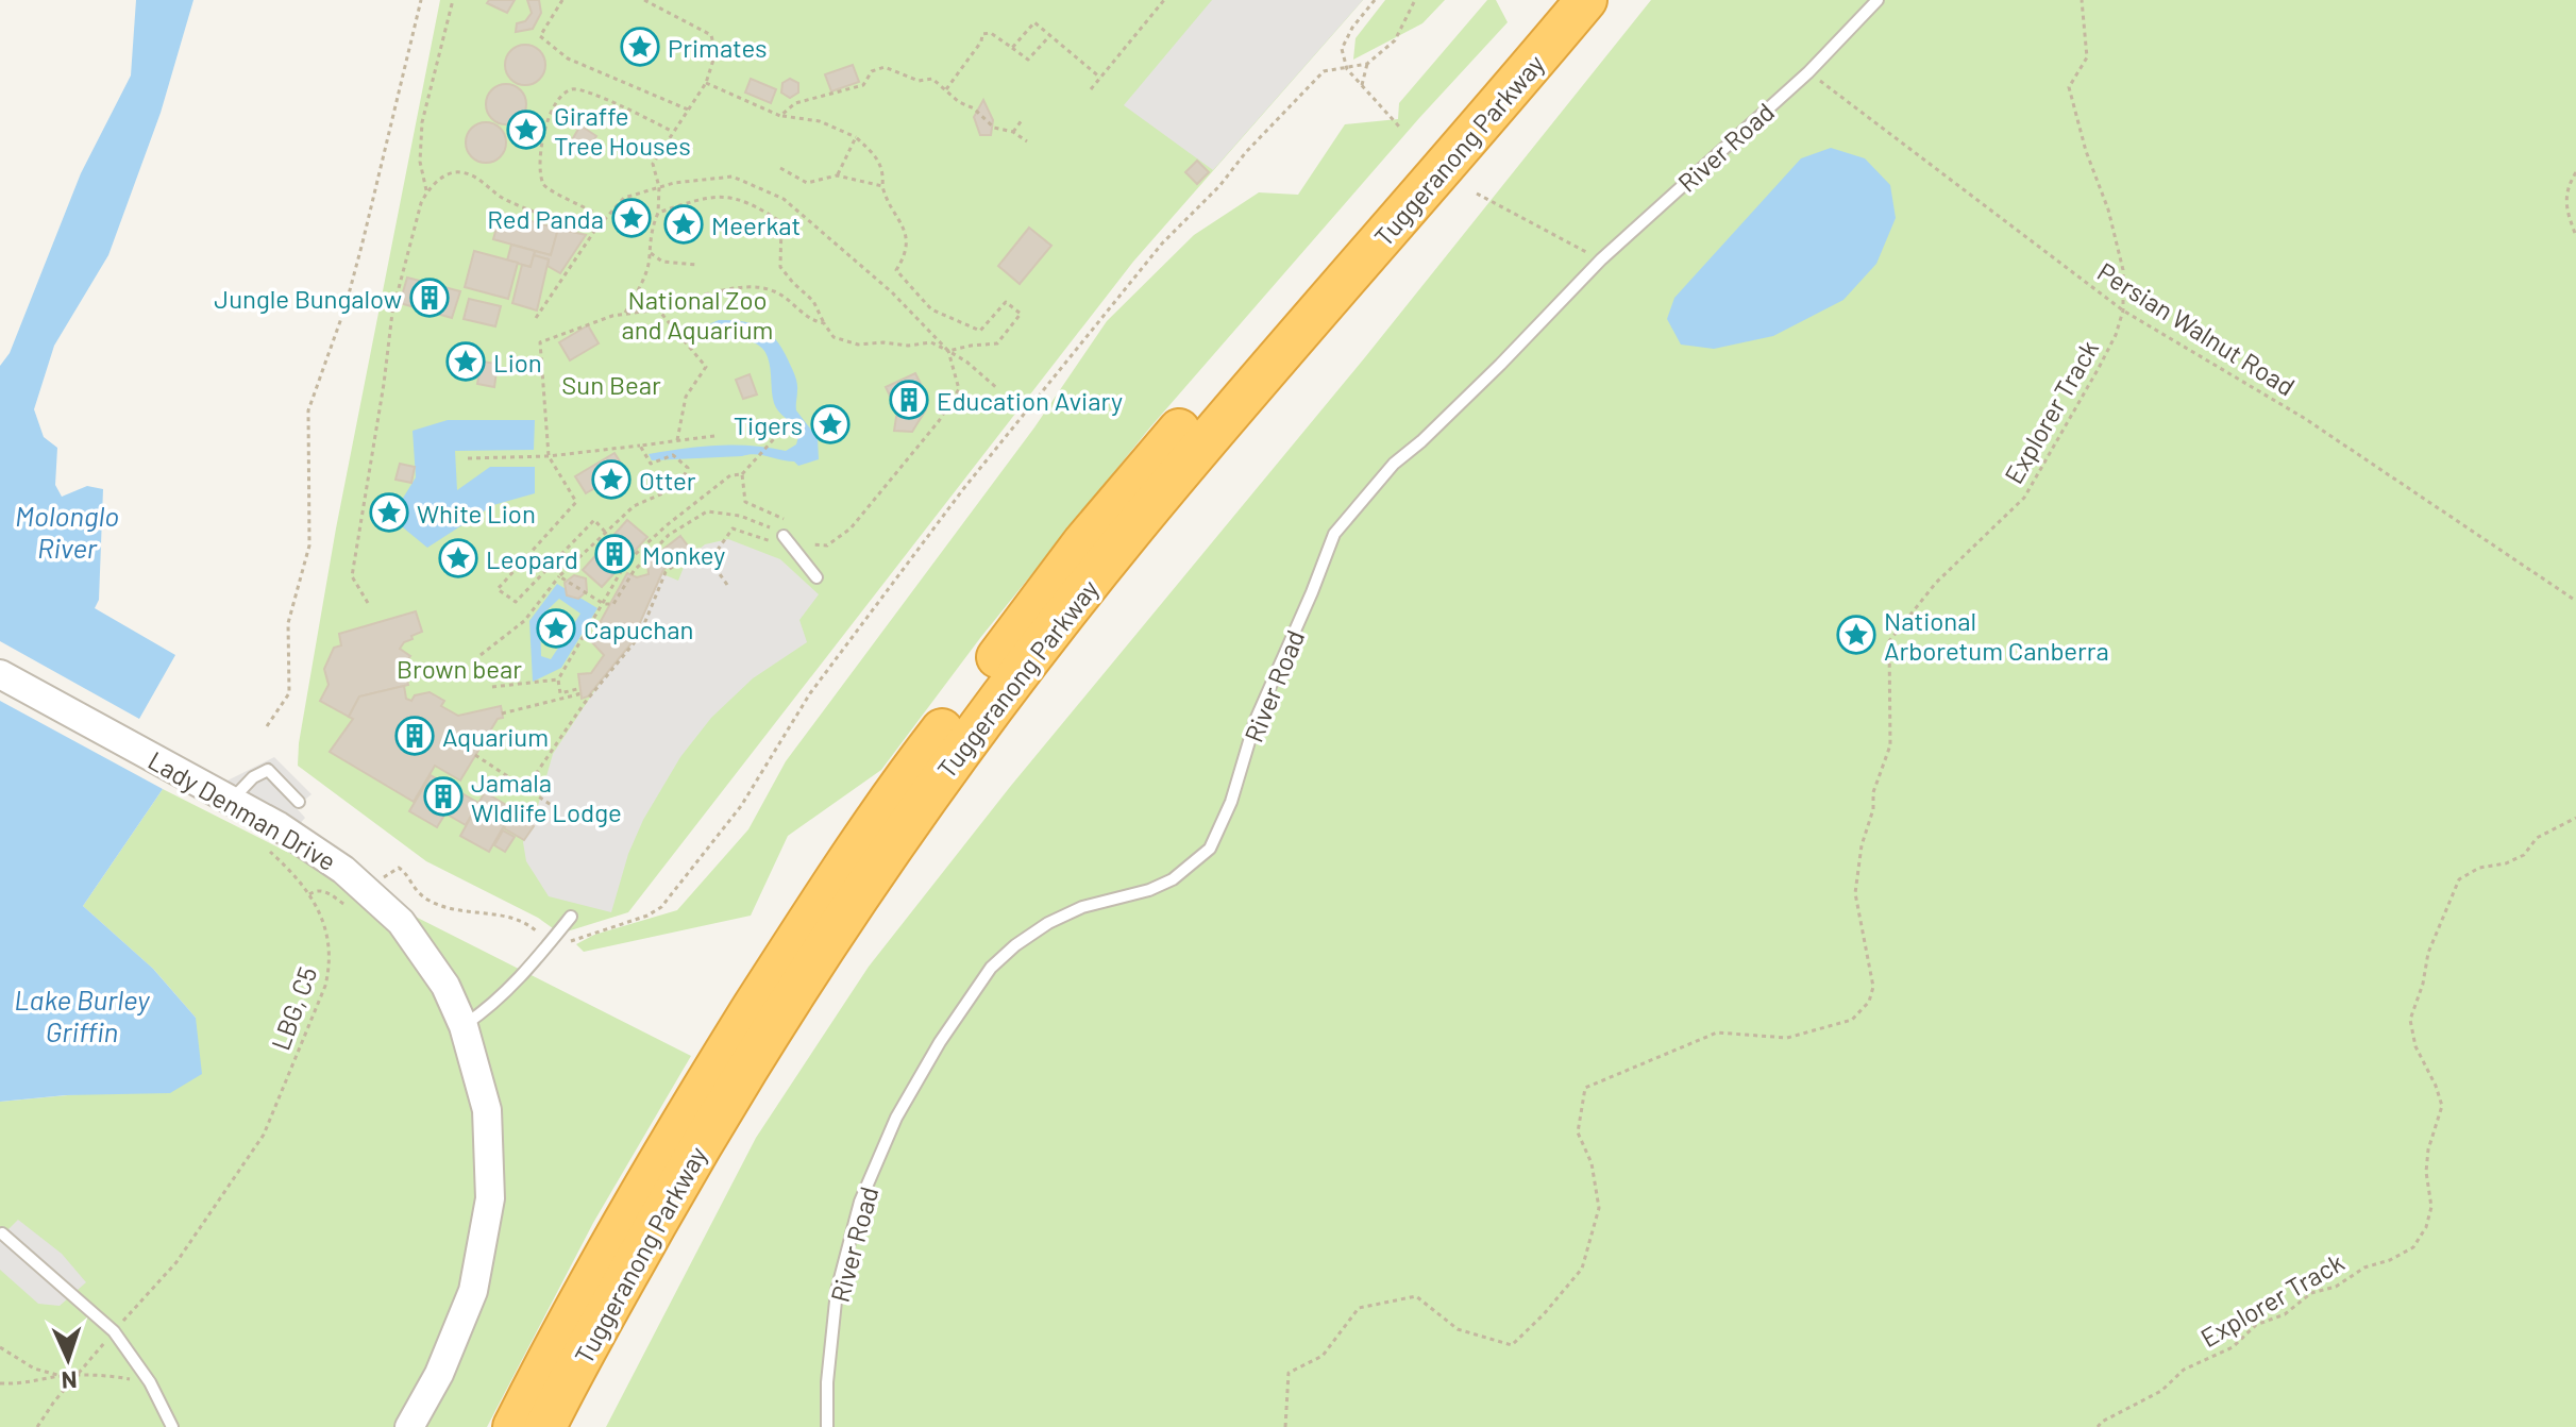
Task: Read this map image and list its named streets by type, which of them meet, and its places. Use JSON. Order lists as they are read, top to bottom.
{
  "streets": {
    "highway": ["Tuggeranong Parkway"],
    "street": ["Lady Denman Drive"],
    "lane": ["River Road"],
    "path": ["Persian Walnut Road", "Explorer Track", "LBG, C5"]
  },
  "crossings": [
    ["River Road", "Persian Walnut Road"],
    ["Persian Walnut Road", "Explorer Track"]
  ],
  "water": ["Molonglo River", "Lake Burley Griffin"],
  "parks": ["National Zoo and Aquarium", "Sun Bear", "Brown bear"],
  "places": {
    "place": [
      "Primates",
      "Giraffe Tree Houses",
      "Red Panda",
      "Meerkat",
      "Lion",
      "Tigers",
      "Otter",
      "White Lion",
      "Leopard",
      "Capuchan",
      "National Arboretum Canberra"
    ],
    "building": [
      "Jungle Bungalow",
      "Education Aviary",
      "Monkey",
      "Aquarium",
      "Jamala Wldlife Lodge"
    ]
  },
  "north": "bottom"
}
